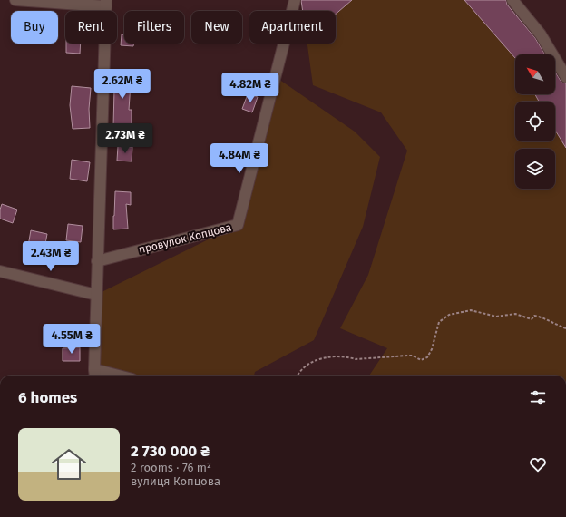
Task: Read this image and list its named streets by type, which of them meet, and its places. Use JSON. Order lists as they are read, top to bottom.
{
  "streets": {
    "street": ["провулок Копцова"]
  },
  "north": "top left",
  "page": {
    "chip": [
      "Buy",
      "Rent",
      "Filters",
      "New",
      "Apartment"
    ],
    "price": [
      "2.62M ₴",
      "4.82M ₴",
      "2.73M ₴",
      "4.84M ₴",
      "2.43M ₴",
      "4.55M ₴"
    ],
    "heading": "6 homes",
    "list": [
      {
        "name": "2 730 000 ₴",
        "note": "2 rooms · 76 m² · вулиця Копцова"
      }
    ]
  }
}
